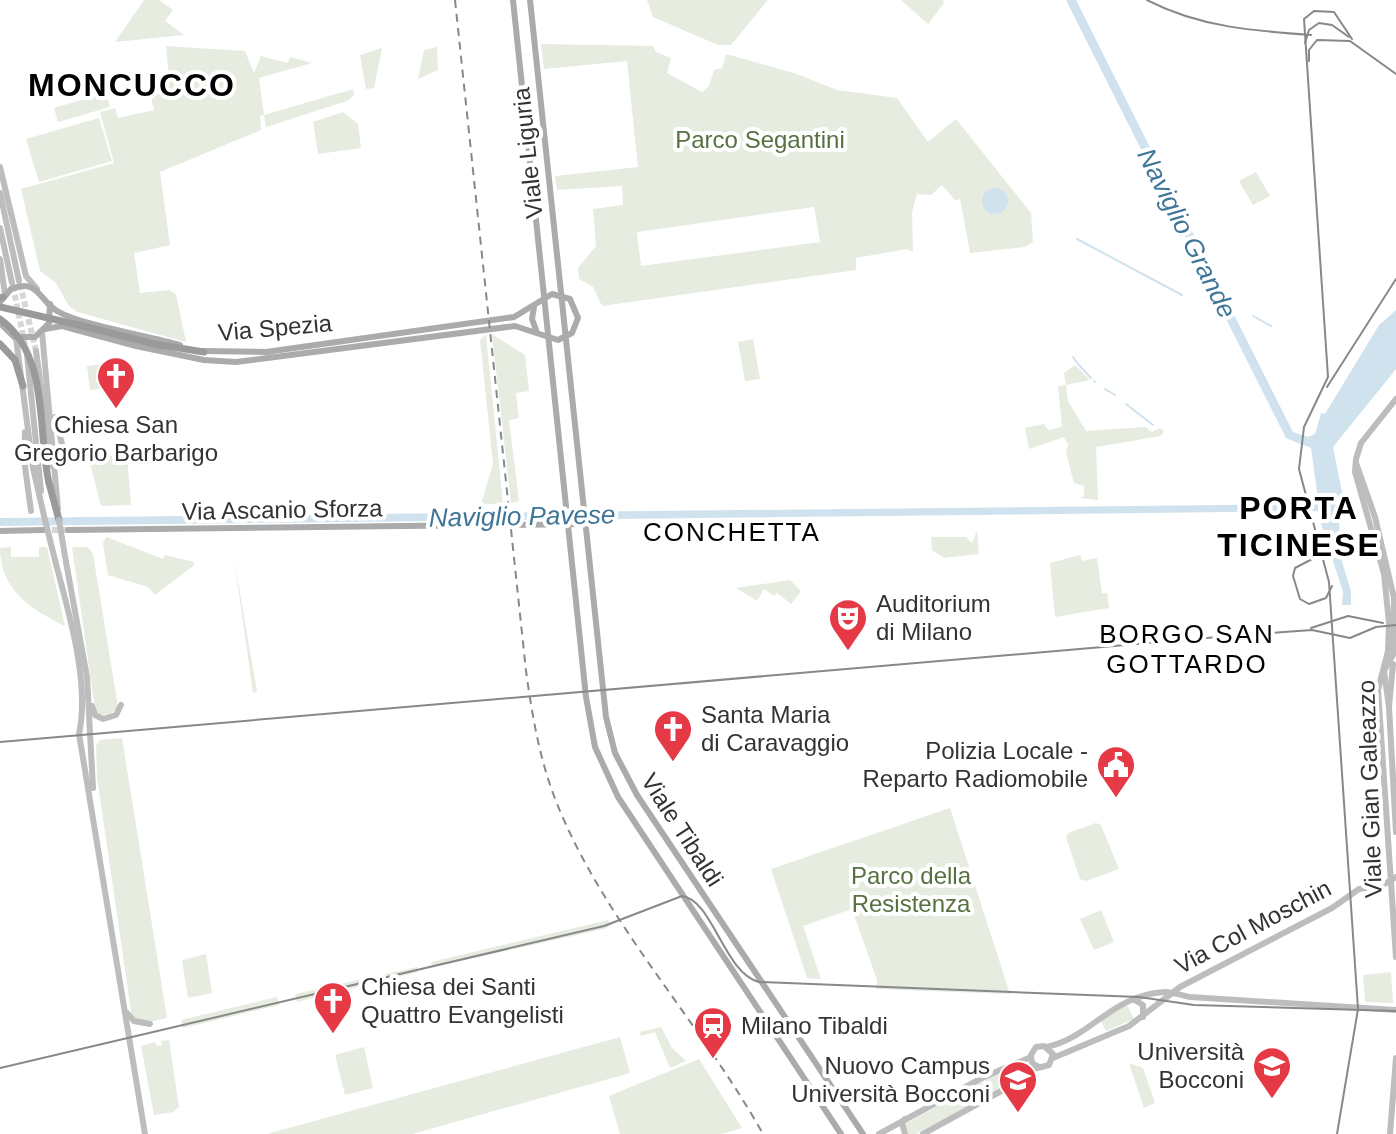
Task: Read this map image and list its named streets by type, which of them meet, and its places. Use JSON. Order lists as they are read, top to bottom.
{
  "streets": {
    "main road": [
      "Viale Liguria",
      "Via Spezia",
      "Via Ascanio Sforza",
      "Viale Gian Galeazzo",
      "Viale Tibaldi",
      "Via Col Moschin"
    ]
  },
  "crossings": [
    ["Viale Liguria", "Via Spezia"],
    ["Via Ascanio Sforza", "Viale Tibaldi"],
    ["Viale Gian Galeazzo", "Via Col Moschin"]
  ],
  "districts": [
    "MONCUCCO",
    "PORTA TICINESE",
    "CONCHETTA",
    "BORGO SAN GOTTARDO"
  ],
  "water": ["Naviglio Grande", "Naviglio Pavese"],
  "parks": ["Parco Segantini", "Parco della Resistenza"],
  "places": {
    "church": ["Chiesa San Gregorio Barbarigo", "Santa Maria di Caravaggio", "Chiesa dei Santi Quattro Evangelisti"],
    "theatre": ["Auditorium di Milano"],
    "public building": ["Polizia Locale - Reparto Radiomobile"],
    "station": ["Milano Tibaldi"],
    "school or university": ["Università Bocconi", "Nuovo Campus Università Bocconi"]
  }
}
